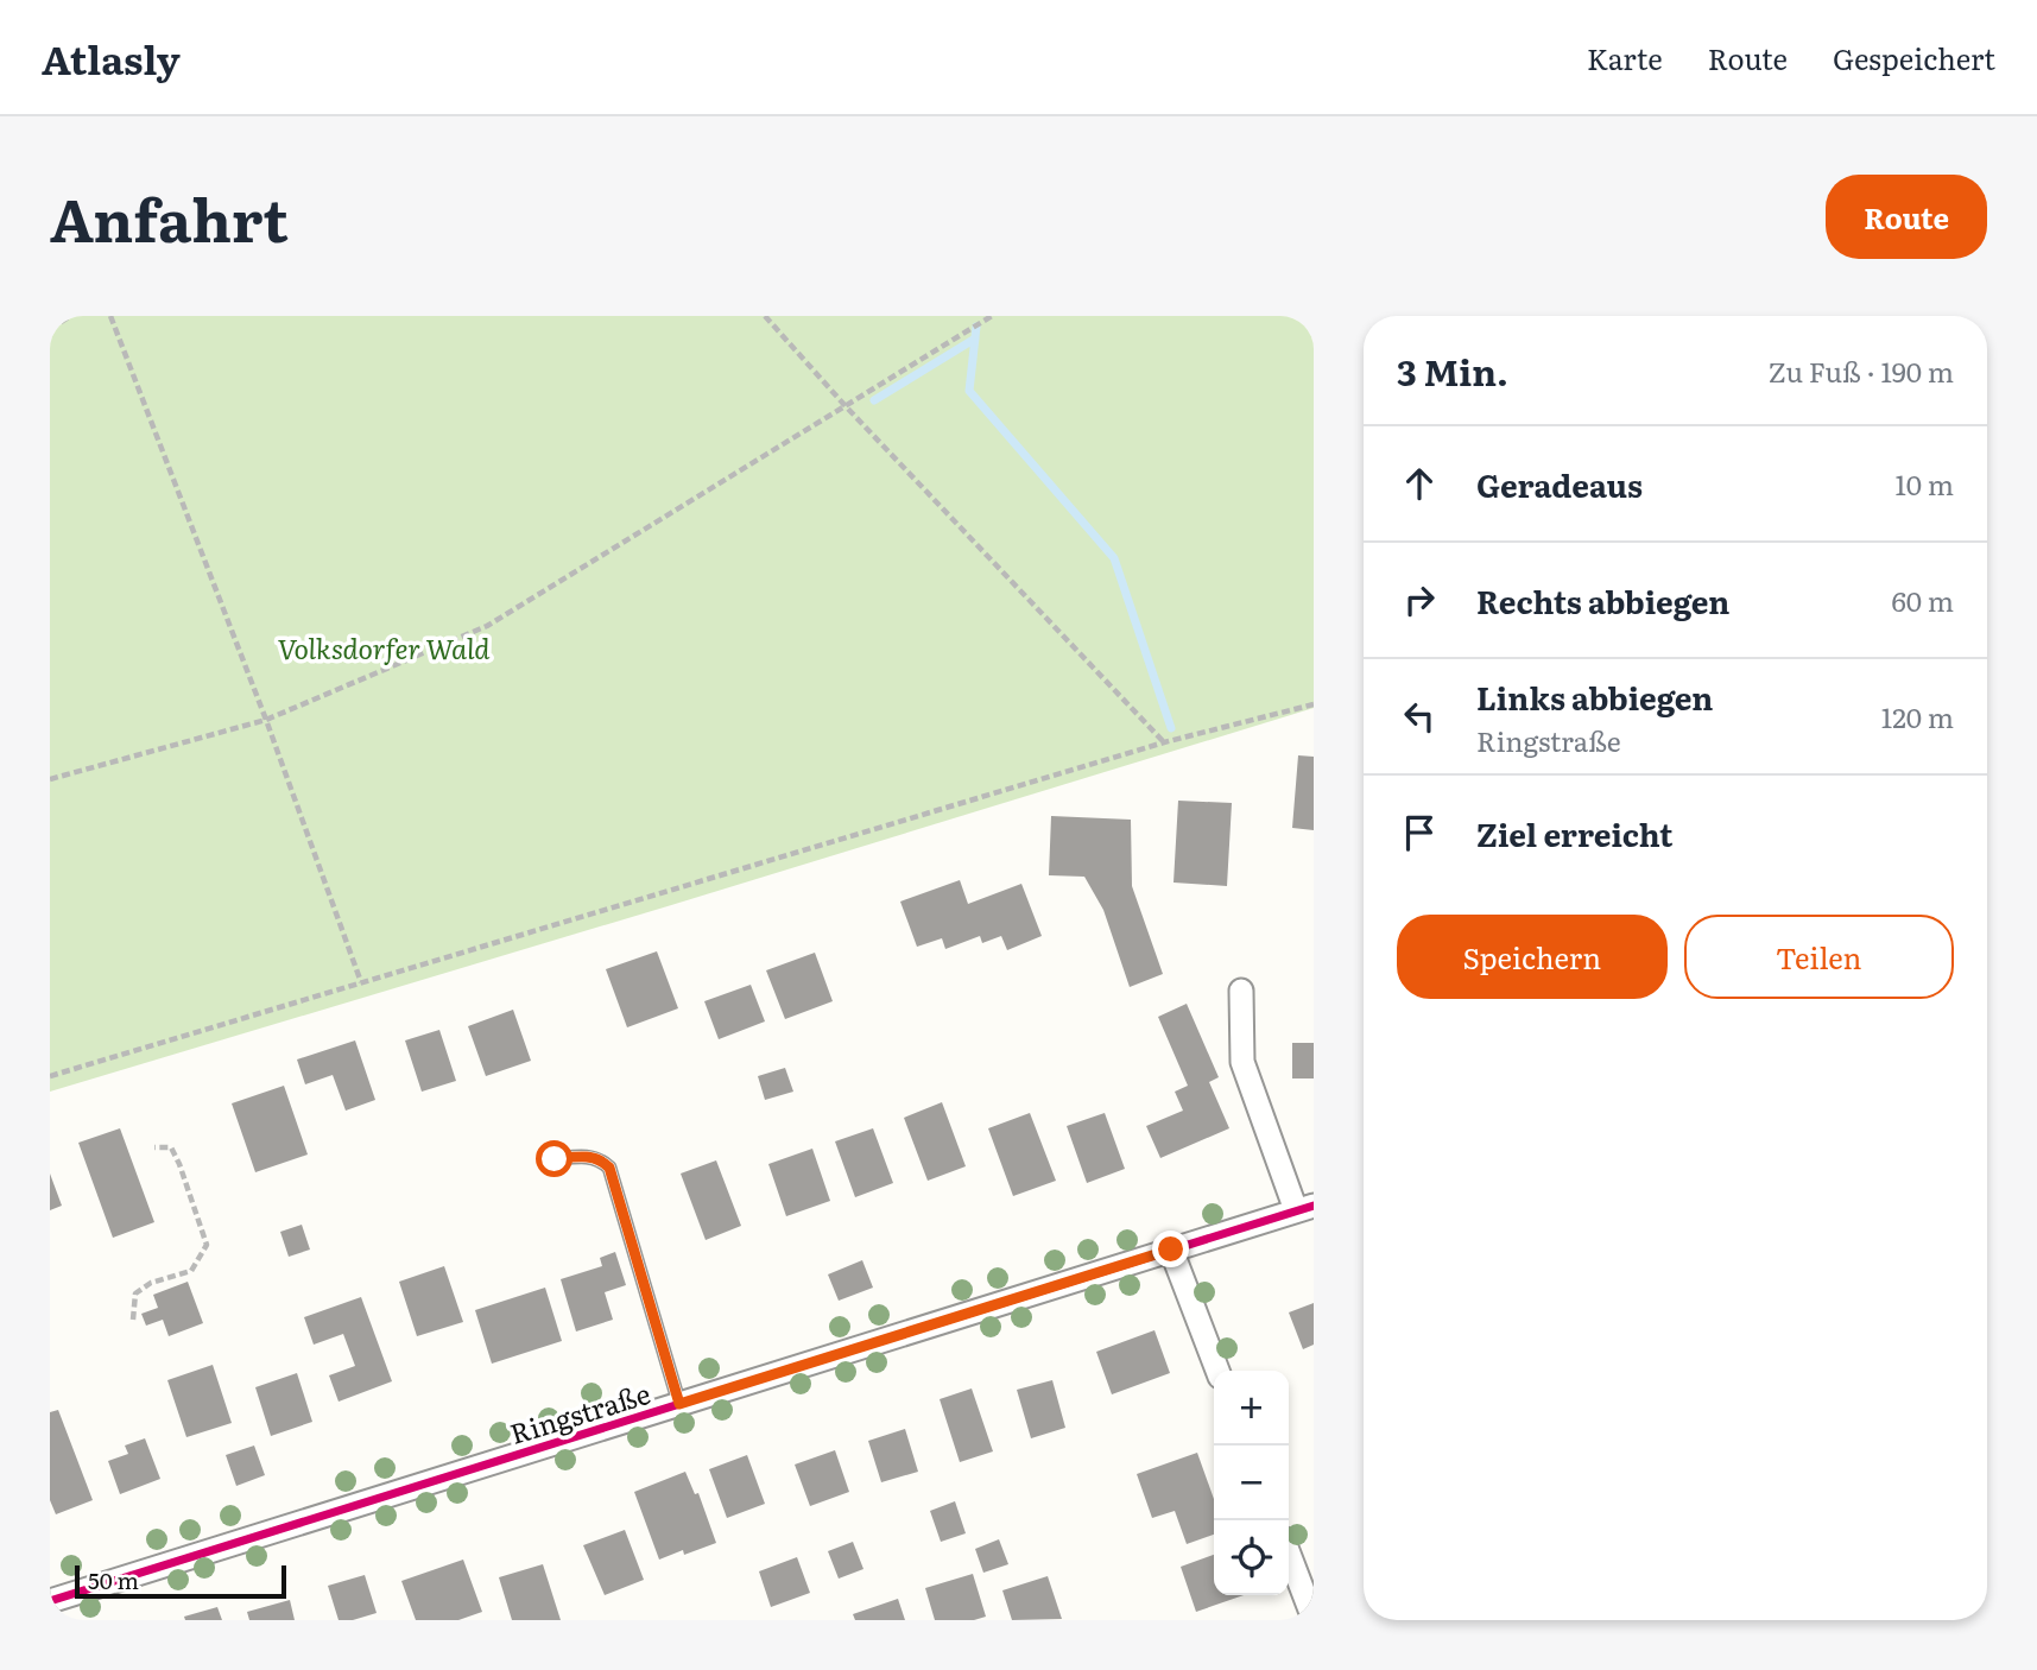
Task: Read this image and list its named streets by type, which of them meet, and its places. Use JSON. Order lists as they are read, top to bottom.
{
  "streets": {
    "street": ["Ringstraße"]
  },
  "parks": ["Volksdorfer Wald"],
  "scale_bar": "50 m",
  "page": {
    "header": "Atlasly",
    "nav": ["Karte", "Route", "Gespeichert"],
    "title": "Anfahrt",
    "buttons": [
      "Route",
      ["Speichern", "Teilen"]
    ],
    "heading": ["3 Min.", "Zu Fuß · 190 m"],
    "list": [
      ["Geradeaus", "10 m"],
      ["Rechts abbiegen", "60 m"],
      ["Links abbiegen", "Ringstraße", "120 m"],
      "Ziel erreicht"
    ],
    "map_buttons": ["+", "−"],
    "scale": "50 m"
  }
}
